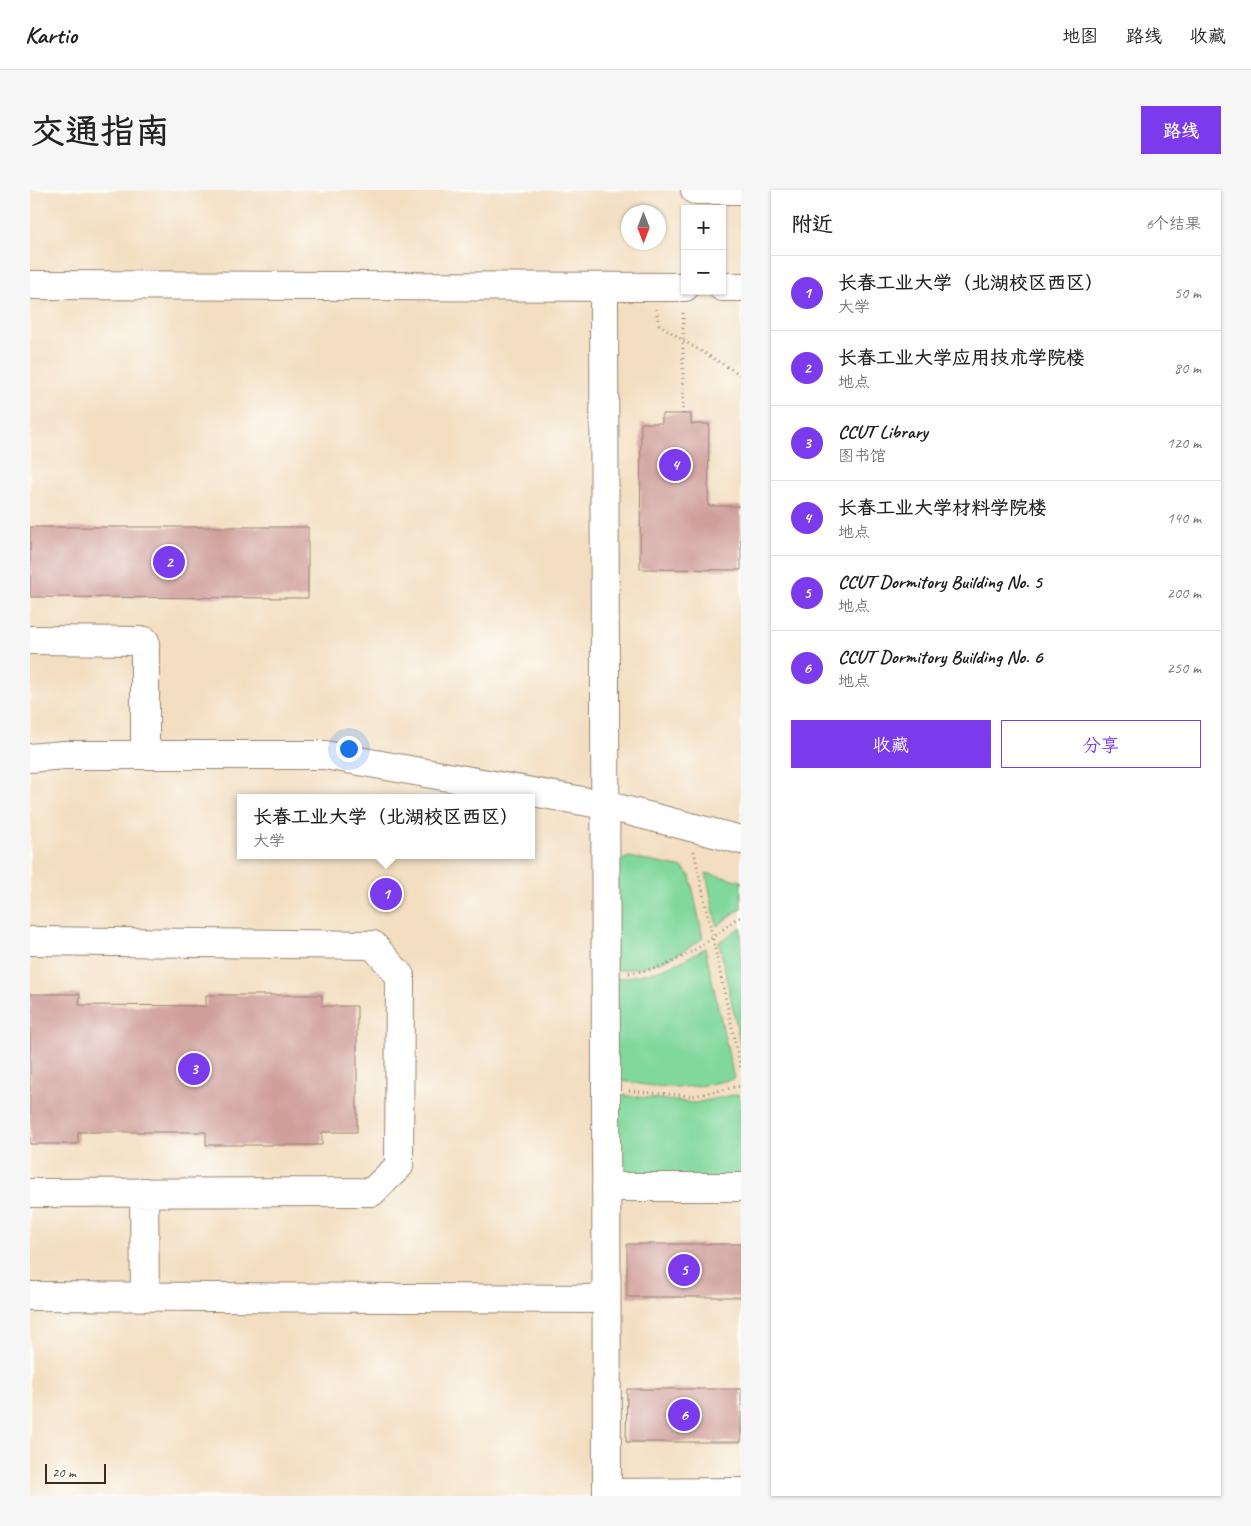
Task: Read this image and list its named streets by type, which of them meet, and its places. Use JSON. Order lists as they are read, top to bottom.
{
  "scale_bar": "20 m",
  "north": "bottom",
  "page": {
    "header": "Kartio",
    "nav": ["地图", "路线", "收藏"],
    "buttons": [
      "路线",
      ["收藏", "分享"]
    ],
    "title": "交通指南",
    "heading": ["附近", "6个结果"],
    "map_buttons": ["+", "−"],
    "list": [
      {
        "mark": "1",
        "name": "长春工业大学（北湖校区西区）",
        "note": "大学",
        "value": "50 m"
      },
      {
        "mark": "2",
        "name": "长春工业大学应用技术学院楼",
        "note": "地点",
        "value": "80 m"
      },
      {
        "mark": "3",
        "name": "CCUT Library",
        "note": "图书馆",
        "value": "120 m"
      },
      {
        "mark": "4",
        "name": "长春工业大学材料学院楼",
        "note": "地点",
        "value": "140 m"
      },
      {
        "mark": "5",
        "name": "CCUT Dormitory Building No. 5",
        "note": "地点",
        "value": "200 m"
      },
      {
        "mark": "6",
        "name": "CCUT Dormitory Building No. 6",
        "note": "地点",
        "value": "250 m"
      }
    ],
    "pins": [
      "4",
      "2",
      "1",
      "3",
      "5",
      "6"
    ],
    "popup": ["长春工业大学（北湖校区西区）", "大学"],
    "scale": "20 m"
  }
}
